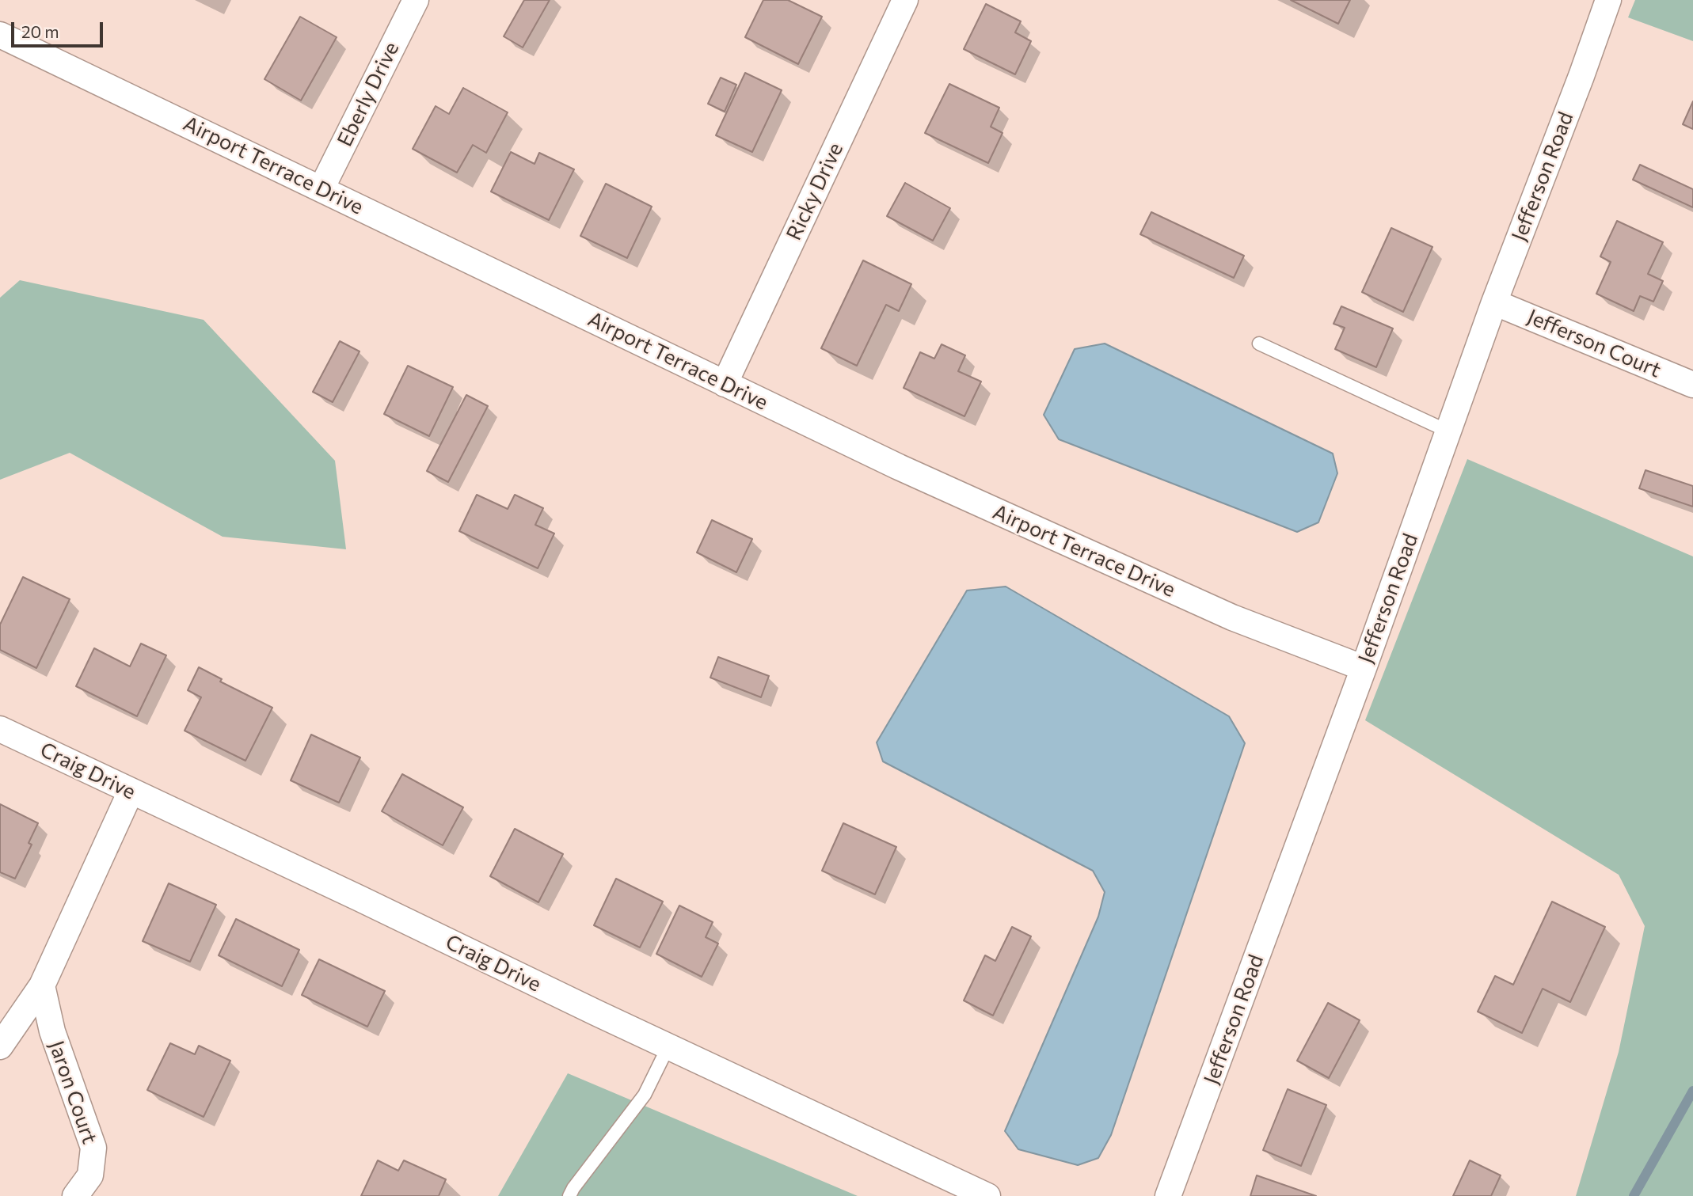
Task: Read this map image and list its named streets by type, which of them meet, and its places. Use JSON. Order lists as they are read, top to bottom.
{
  "streets": {
    "street": [
      "Eberly Drive",
      "Airport Terrace Drive",
      "Jefferson Road",
      "Ricky Drive",
      "Jefferson Court",
      "Craig Drive",
      "Jaron Court"
    ]
  },
  "crossings": [
    ["Eberly Drive", "Airport Terrace Drive"],
    ["Airport Terrace Drive", "Jefferson Road"],
    ["Airport Terrace Drive", "Ricky Drive"],
    ["Jefferson Road", "Jefferson Court"]
  ],
  "scale_bar": "20 m"
}
